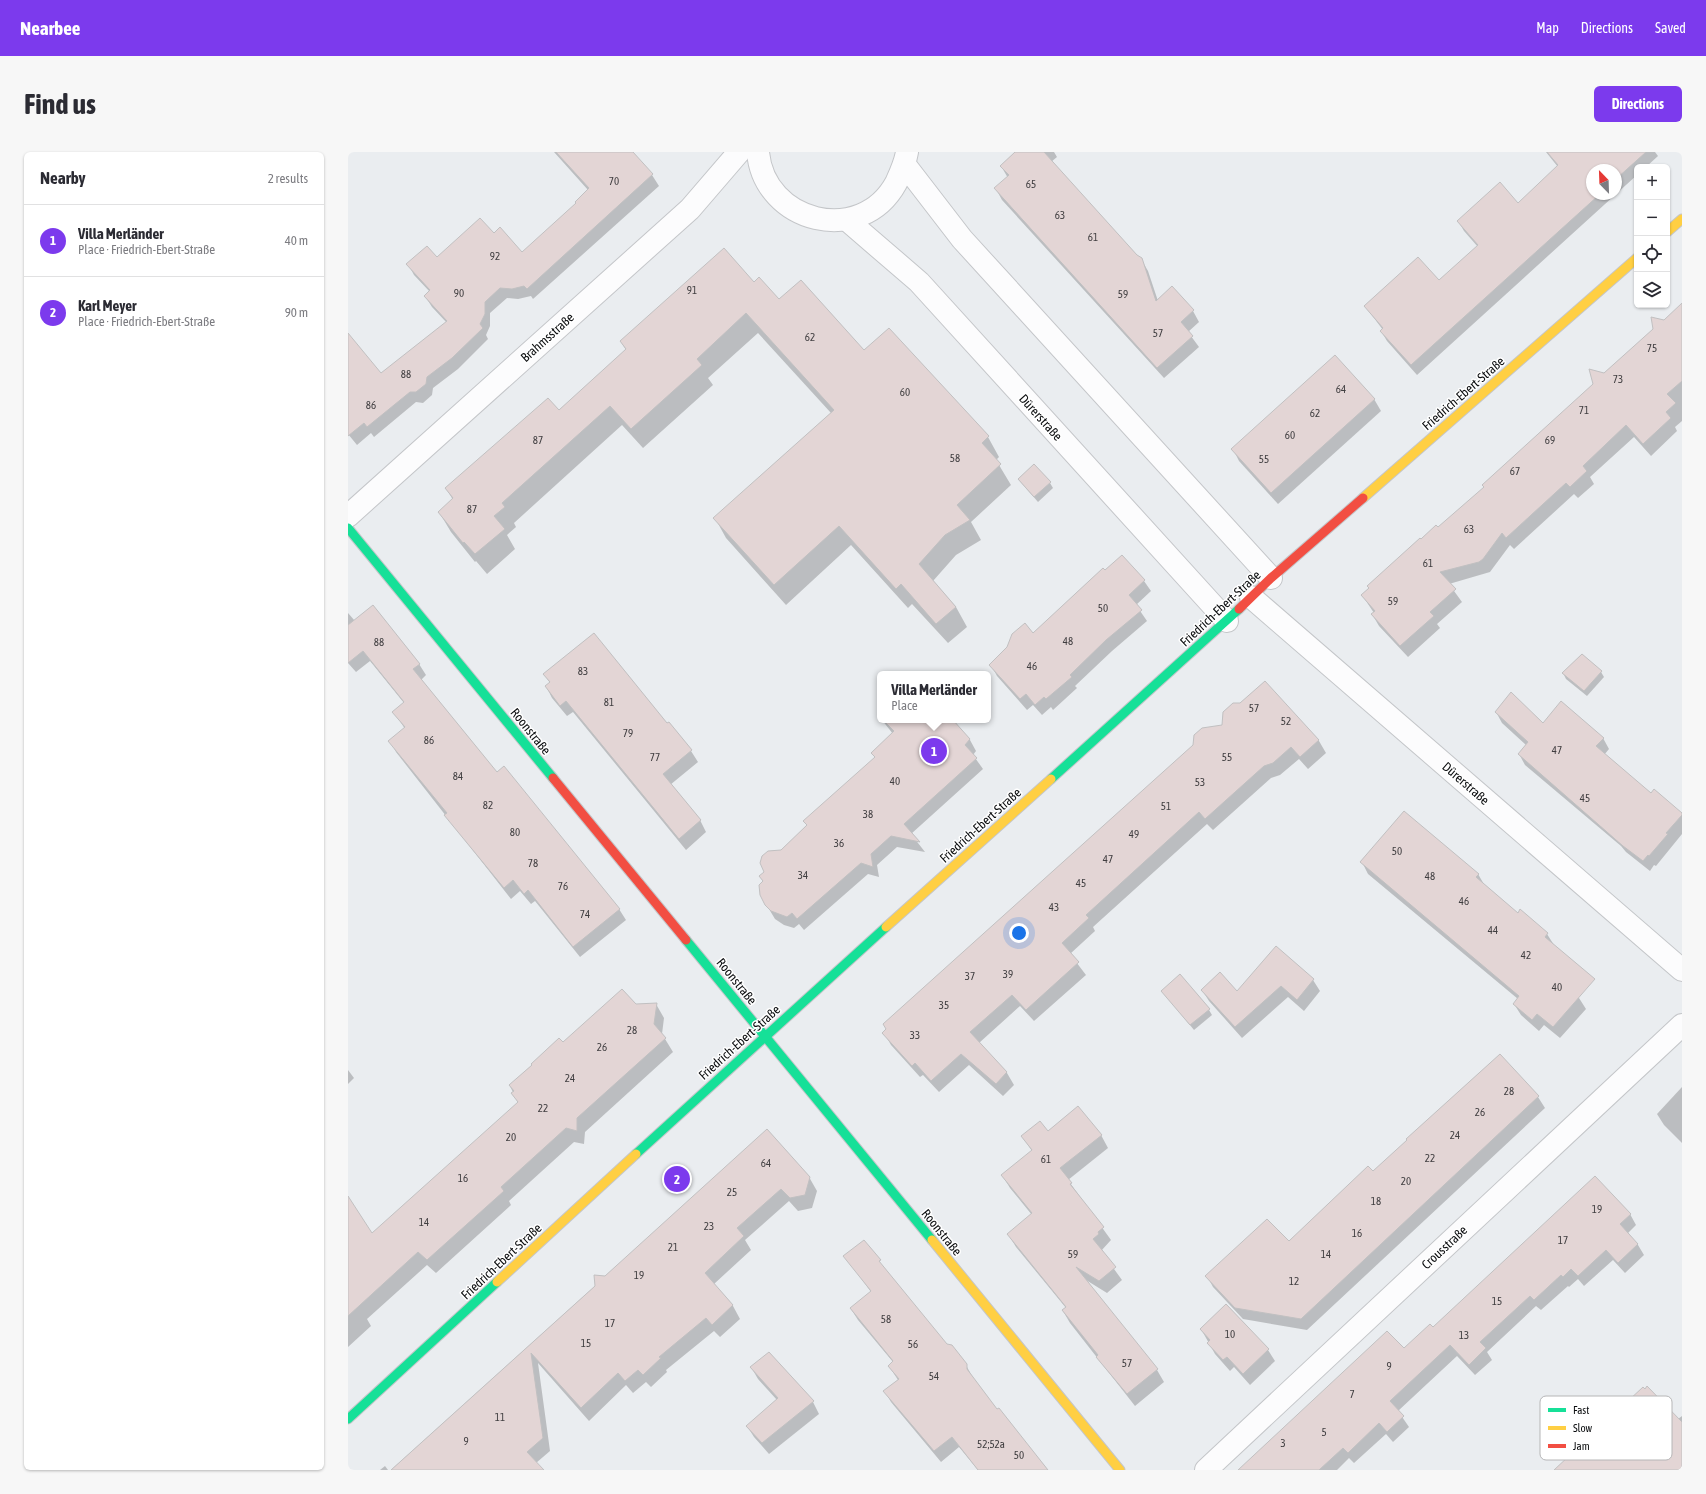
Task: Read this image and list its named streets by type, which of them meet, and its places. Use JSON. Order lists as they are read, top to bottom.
{
  "streets": {
    "street": [
      "Brahmsstraße",
      "Friedrich-Ebert-Straße",
      "Dürerstraße",
      "Roonstraße",
      "Crousstraße"
    ]
  },
  "crossings": [
    ["Friedrich-Ebert-Straße", "Dürerstraße"],
    ["Friedrich-Ebert-Straße", "Roonstraße"]
  ],
  "house_numbers": [
    "70",
    "65",
    "63",
    "61",
    "92",
    "91",
    "90",
    "59",
    "57",
    "62",
    "75",
    "88",
    "73",
    "64",
    "60",
    "86",
    "71",
    "62",
    "60",
    "87",
    "69",
    "58",
    "55",
    "67",
    "87",
    "63",
    "61",
    "59",
    "50",
    "48",
    "88",
    "46",
    "83",
    "81",
    "57",
    "52",
    "79",
    "86",
    "47",
    "77",
    "55",
    "84",
    "40",
    "53",
    "45",
    "82",
    "51",
    "38",
    "80",
    "49",
    "36",
    "50",
    "47",
    "78",
    "34",
    "48",
    "45",
    "76",
    "46",
    "43",
    "74",
    "44",
    "42",
    "39",
    "37",
    "40",
    "35",
    "28",
    "33",
    "26",
    "24",
    "28",
    "22",
    "26",
    "24",
    "20",
    "22",
    "61",
    "64",
    "16",
    "20",
    "25",
    "18",
    "19",
    "14",
    "23",
    "16",
    "17",
    "21",
    "59",
    "14",
    "19",
    "12",
    "15",
    "58",
    "17",
    "10",
    "13",
    "15",
    "56",
    "57",
    "9",
    "54",
    "7",
    "11",
    "5",
    "9",
    "3",
    "52;52a",
    "50"
  ],
  "legend": ["Fast", "Slow", "Jam"],
  "north": "top left",
  "page": {
    "header": "Nearbee",
    "nav": ["Map", "Directions", "Saved"],
    "buttons": "Directions",
    "title": "Find us",
    "heading": ["Nearby", "2 results"],
    "map_buttons": ["+", "−"],
    "list": [
      {
        "mark": "1",
        "name": "Villa Merländer",
        "note": "Place · Friedrich-Ebert-Straße",
        "value": "40 m"
      },
      {
        "mark": "2",
        "name": "Karl Meyer",
        "note": "Place · Friedrich-Ebert-Straße",
        "value": "90 m"
      }
    ],
    "popup": ["Villa Merländer", "Place"],
    "pins": ["1", "2"]
  }
}
